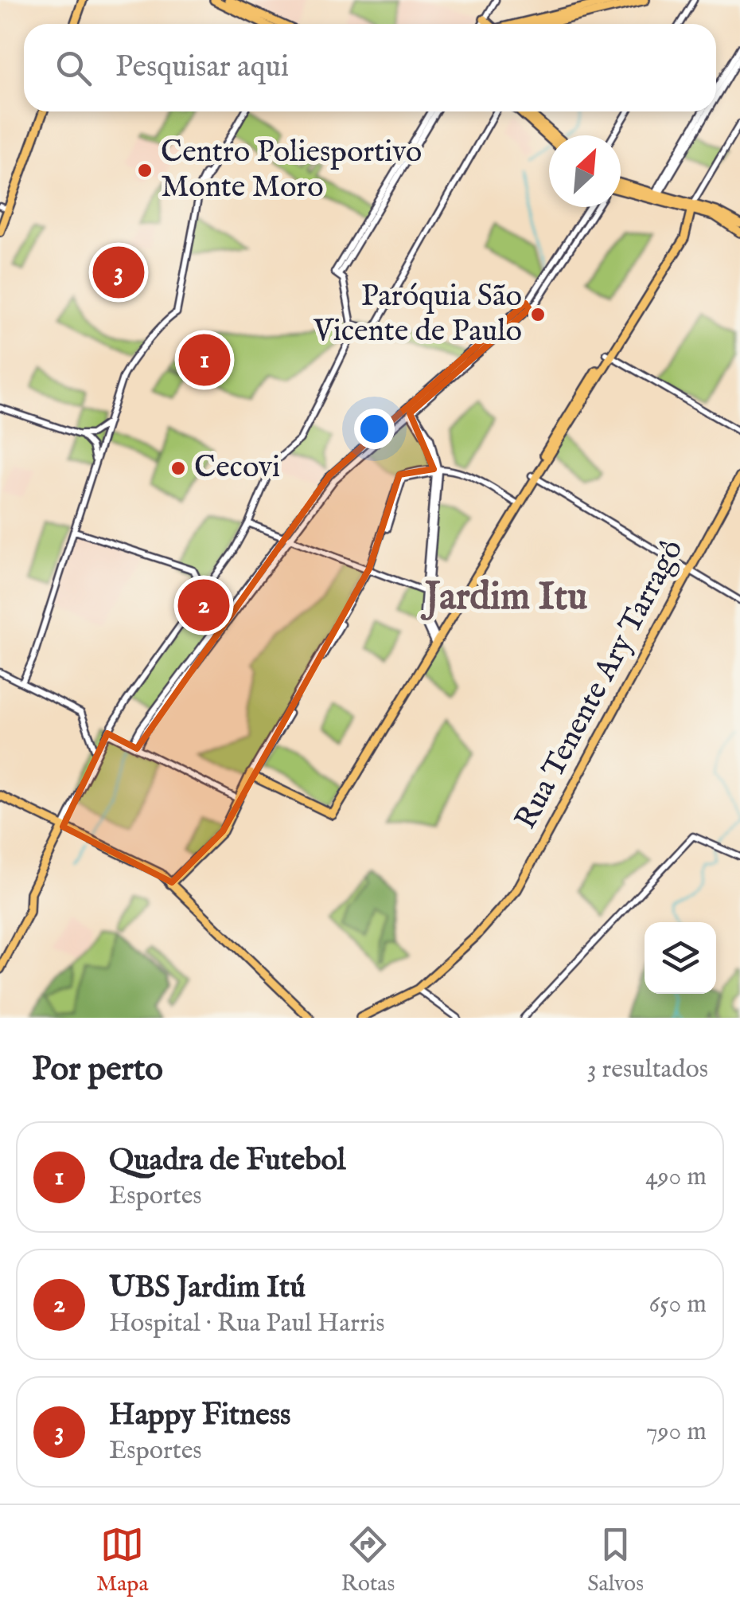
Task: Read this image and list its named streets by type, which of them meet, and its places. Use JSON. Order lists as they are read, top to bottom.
{
  "streets": {
    "main road": ["Rua Tenente Ary Tarragô"]
  },
  "districts": ["Jardim Itu"],
  "places": ["Centro Poliesportivo Monte Moro", "Paróquia São Vicente de Paulo", "Cecovi"],
  "north": "top right",
  "page": {
    "search": "Pesquisar aqui",
    "pins": ["3", "1", "2"],
    "heading": ["Por perto", "3 resultados"],
    "list": [
      {
        "mark": "1",
        "name": "Quadra de Futebol",
        "note": "Esportes",
        "value": "490 m"
      },
      {
        "mark": "2",
        "name": "UBS Jardim Itú",
        "note": "Hospital · Rua Paul Harris",
        "value": "650 m"
      },
      {
        "mark": "3",
        "name": "Happy Fitness",
        "note": "Esportes",
        "value": "790 m"
      }
    ],
    "nav": ["Mapa", "Rotas", "Salvos"]
  }
}
